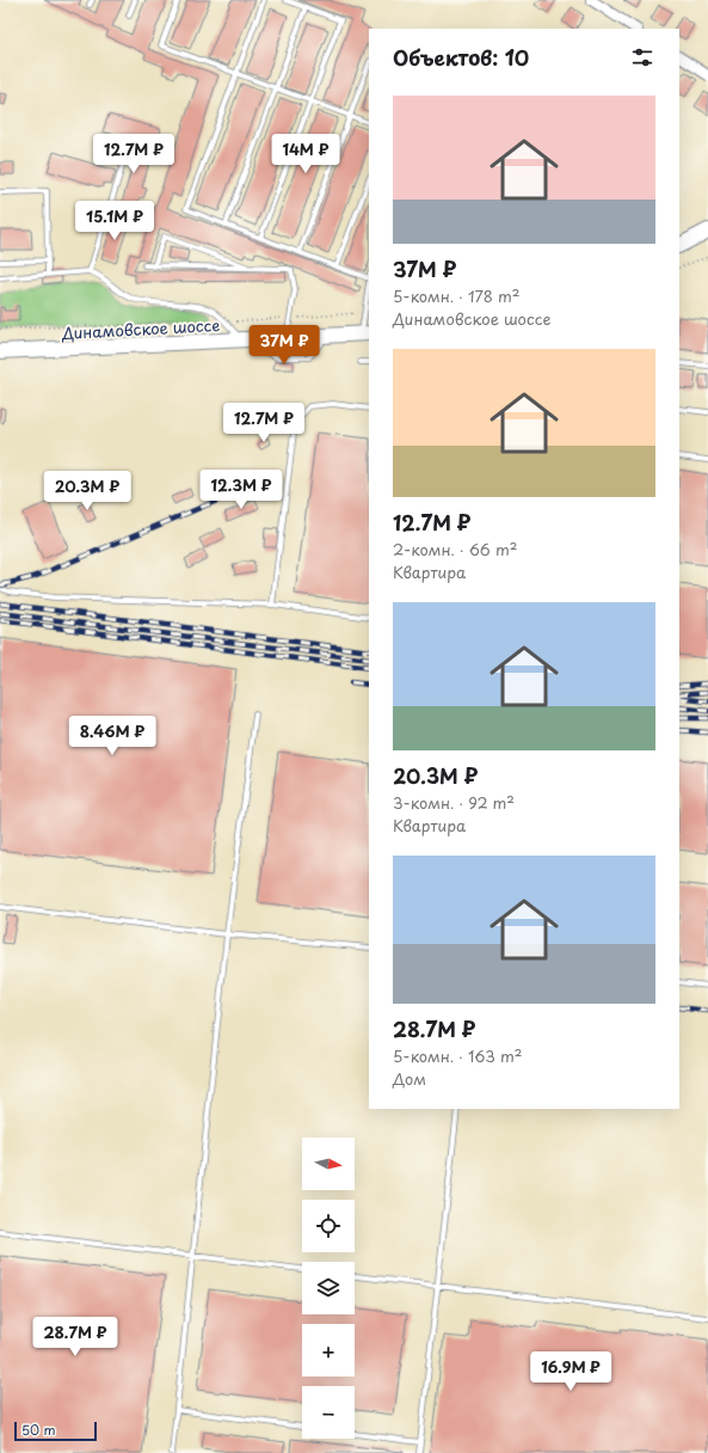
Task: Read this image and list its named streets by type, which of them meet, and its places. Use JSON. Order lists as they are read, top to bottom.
{
  "streets": {
    "main road": ["Динамовское шоссе"]
  },
  "scale_bar": "50 m",
  "north": "right",
  "page": {
    "heading": "Объектов: 10",
    "list": [
      {
        "name": "37M ₽",
        "note": "5-комн. · 178 m² · Динамовское шоссе"
      },
      {
        "name": "12.7M ₽",
        "note": "2-комн. · 66 m² · Квартира"
      },
      {
        "name": "20.3M ₽",
        "note": "3-комн. · 92 m² · Квартира"
      },
      {
        "name": "28.7M ₽",
        "note": "5-комн. · 163 m² · Дом"
      }
    ],
    "price": [
      "12.7M ₽",
      "14M ₽",
      "15.1M ₽",
      "37M ₽",
      "12.7M ₽",
      "12.3M ₽",
      "20.3M ₽",
      "8.46M ₽",
      "28.7M ₽",
      "16.9M ₽"
    ],
    "map_buttons": ["+", "−"],
    "scale": "50 m"
  }
}
